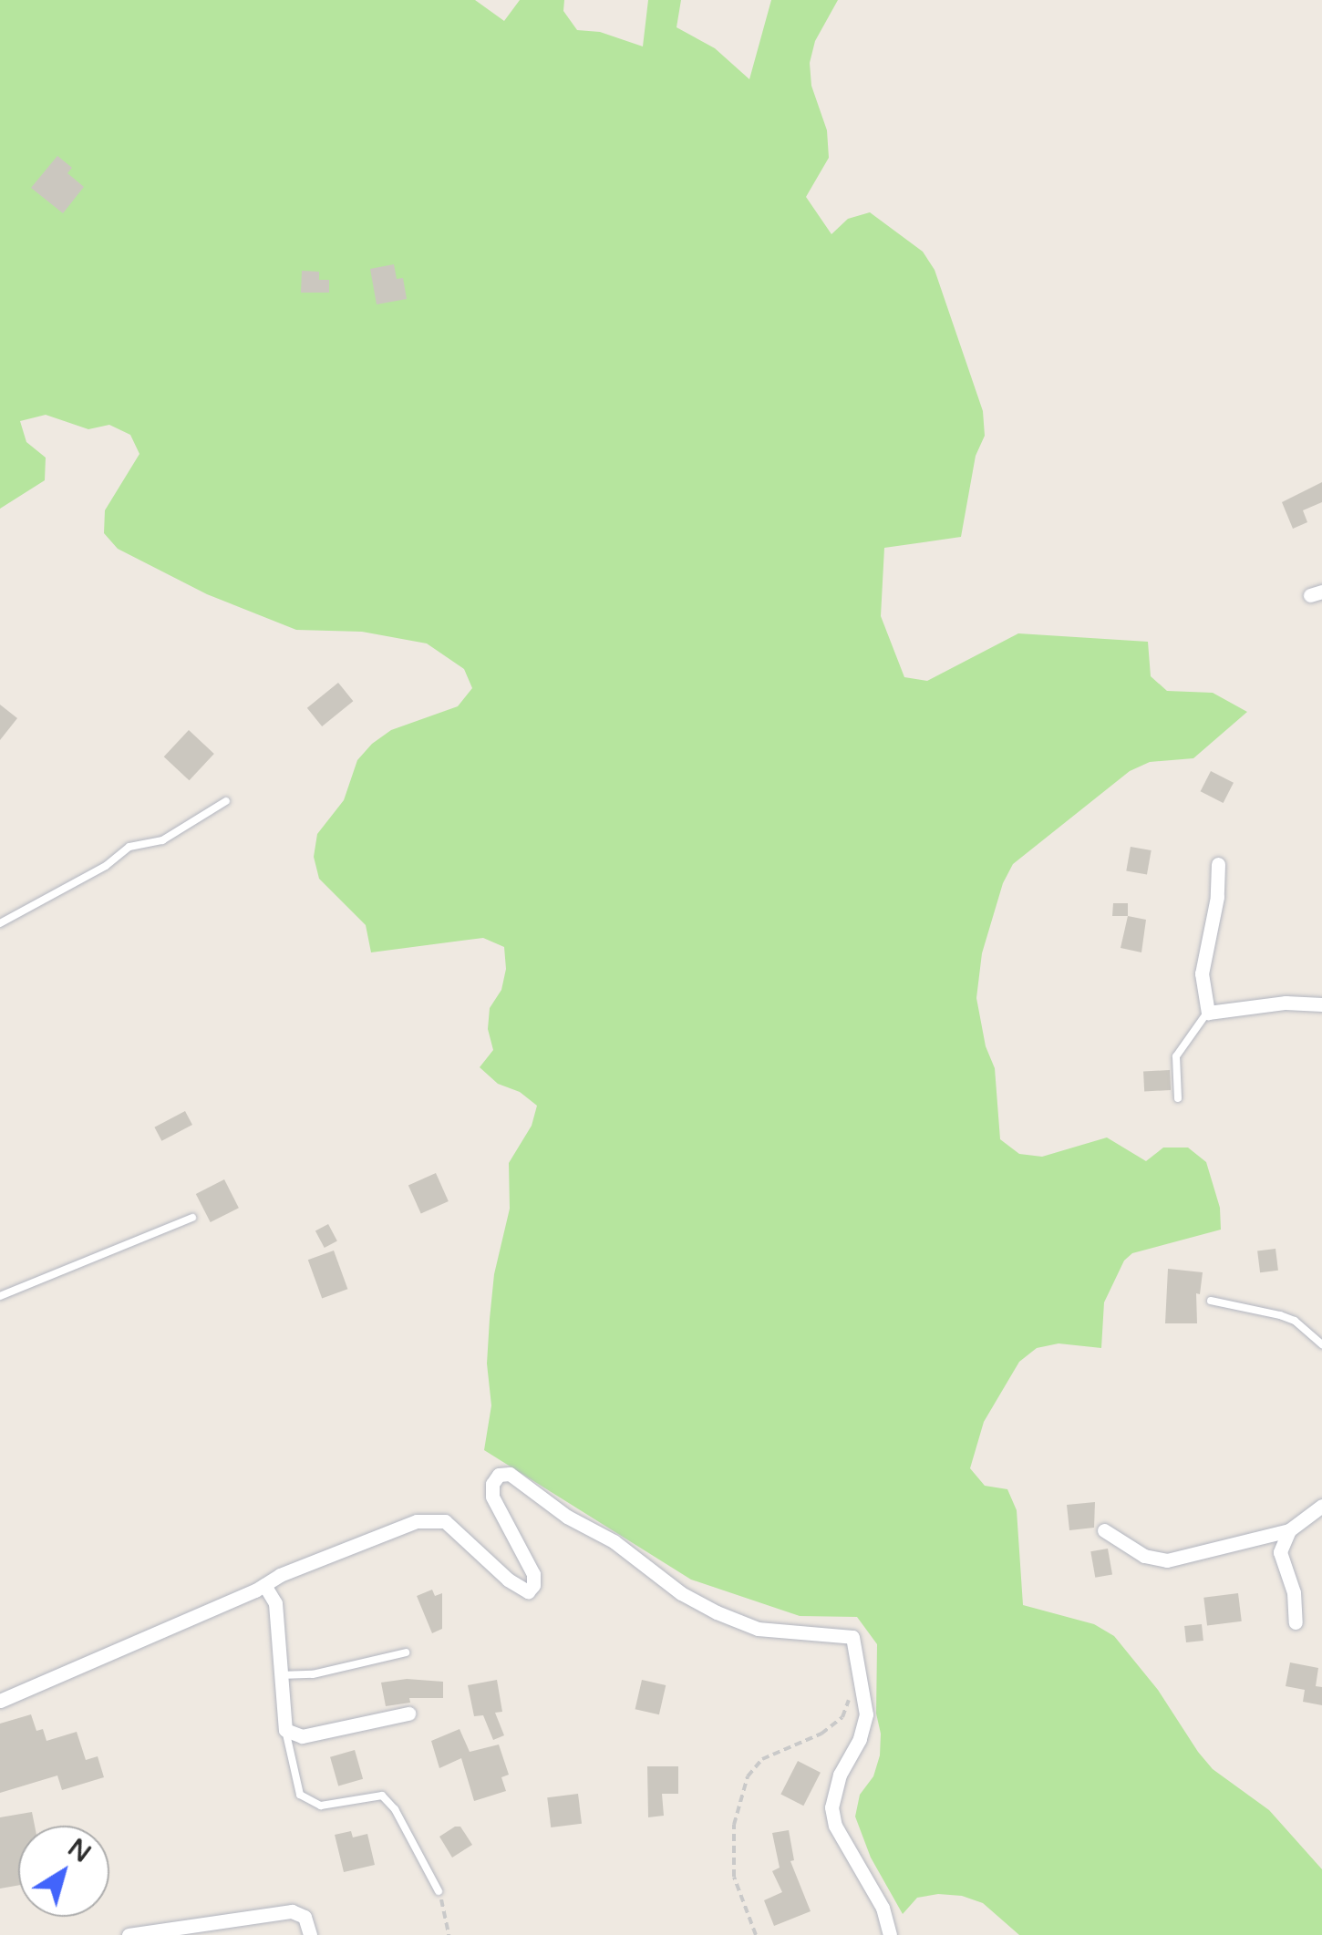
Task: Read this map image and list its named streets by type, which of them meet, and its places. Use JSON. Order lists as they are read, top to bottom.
{
  "north": "top right"
}
